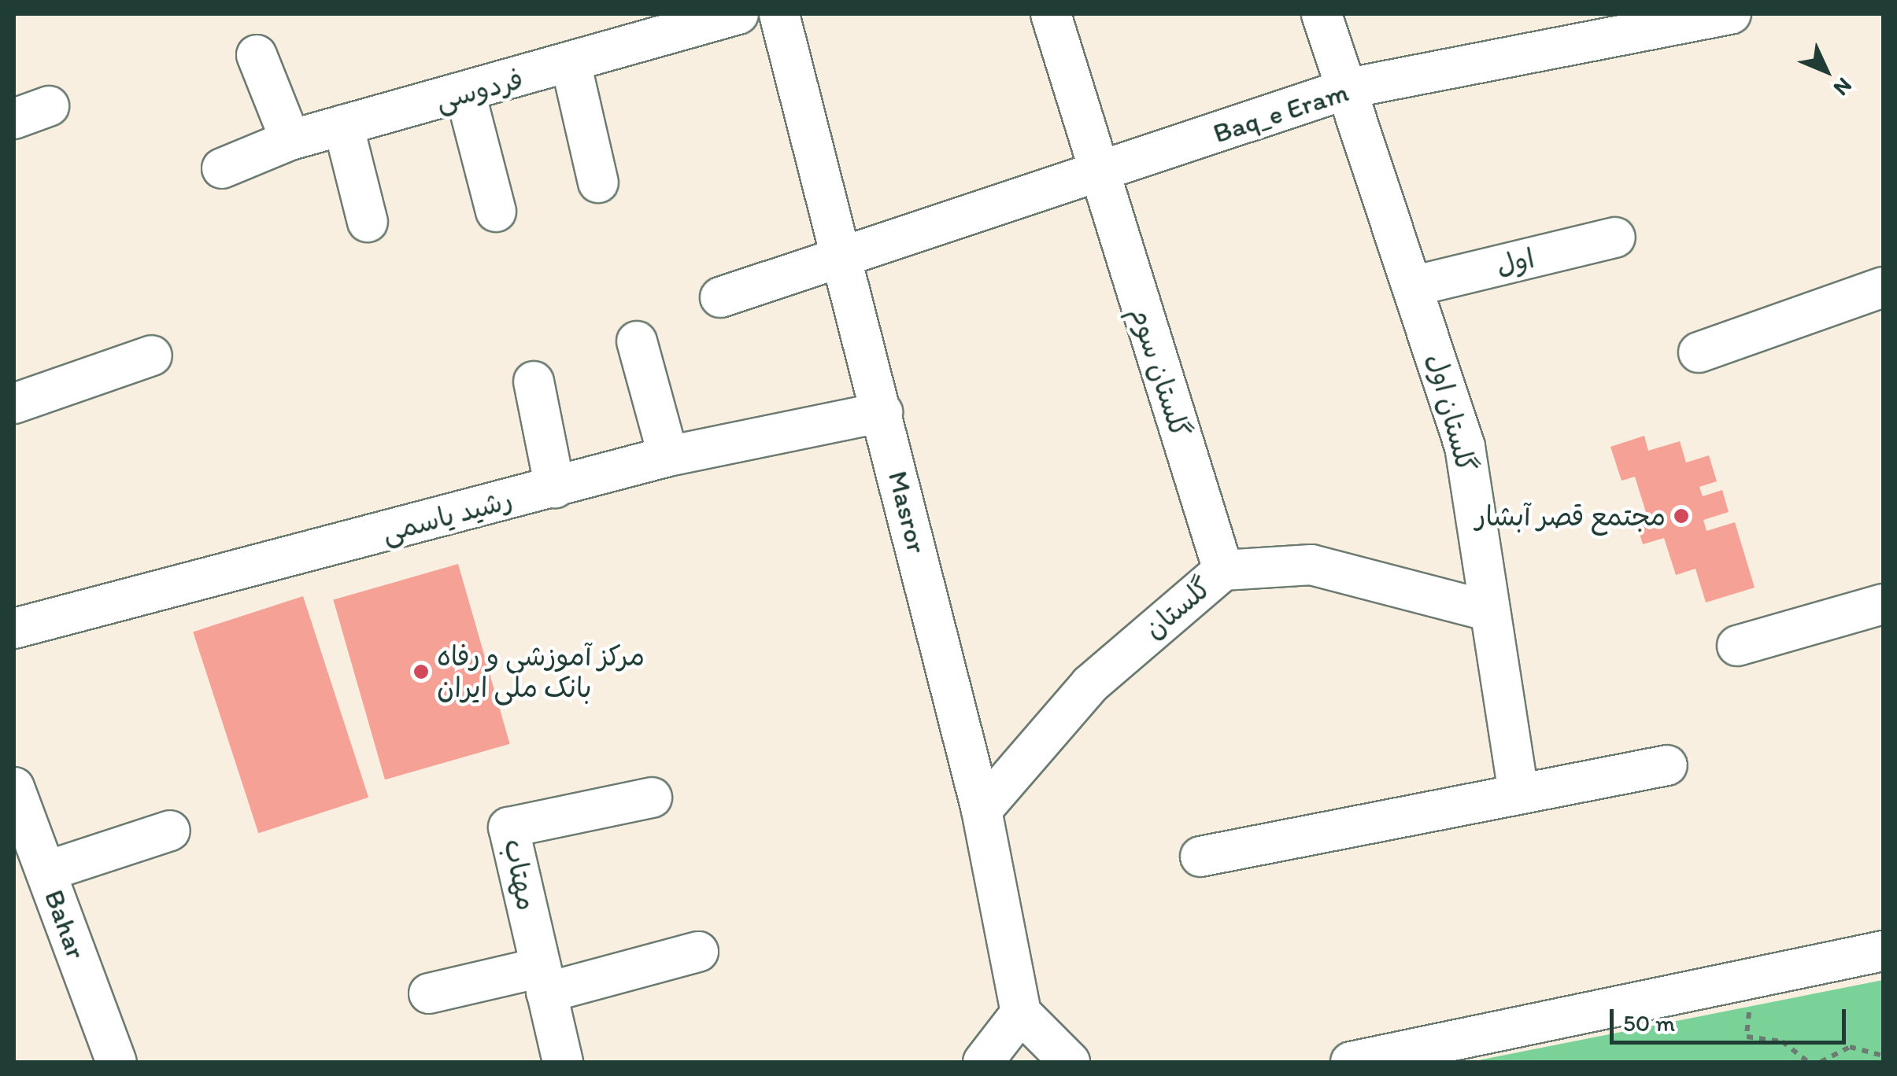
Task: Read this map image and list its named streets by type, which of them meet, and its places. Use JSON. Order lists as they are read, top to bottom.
{
  "streets": {
    "street": [
      "فردوسی",
      "Baq_e Eram",
      "اول",
      "گلستان سوم",
      "گلستان اول",
      "Masror",
      "رشید یاسمی",
      "گلستان",
      "مهتاب",
      "Bahar"
    ]
  },
  "crossings": [
    ["Baq_e Eram", "گلستان سوم"],
    ["Baq_e Eram", "گلستان اول"],
    ["Baq_e Eram", "Masror"],
    ["اول", "گلستان اول"],
    ["گلستان سوم", "گلستان"],
    ["گلستان اول", "گلستان"],
    ["Masror", "رشید یاسمی"],
    ["Masror", "گلستان"]
  ],
  "places": ["مجتمع قصر آبشار", "مرکز آموزشی و رفاه بانک ملی ایران"],
  "scale_bar": "50 m",
  "north": "bottom right"
}
